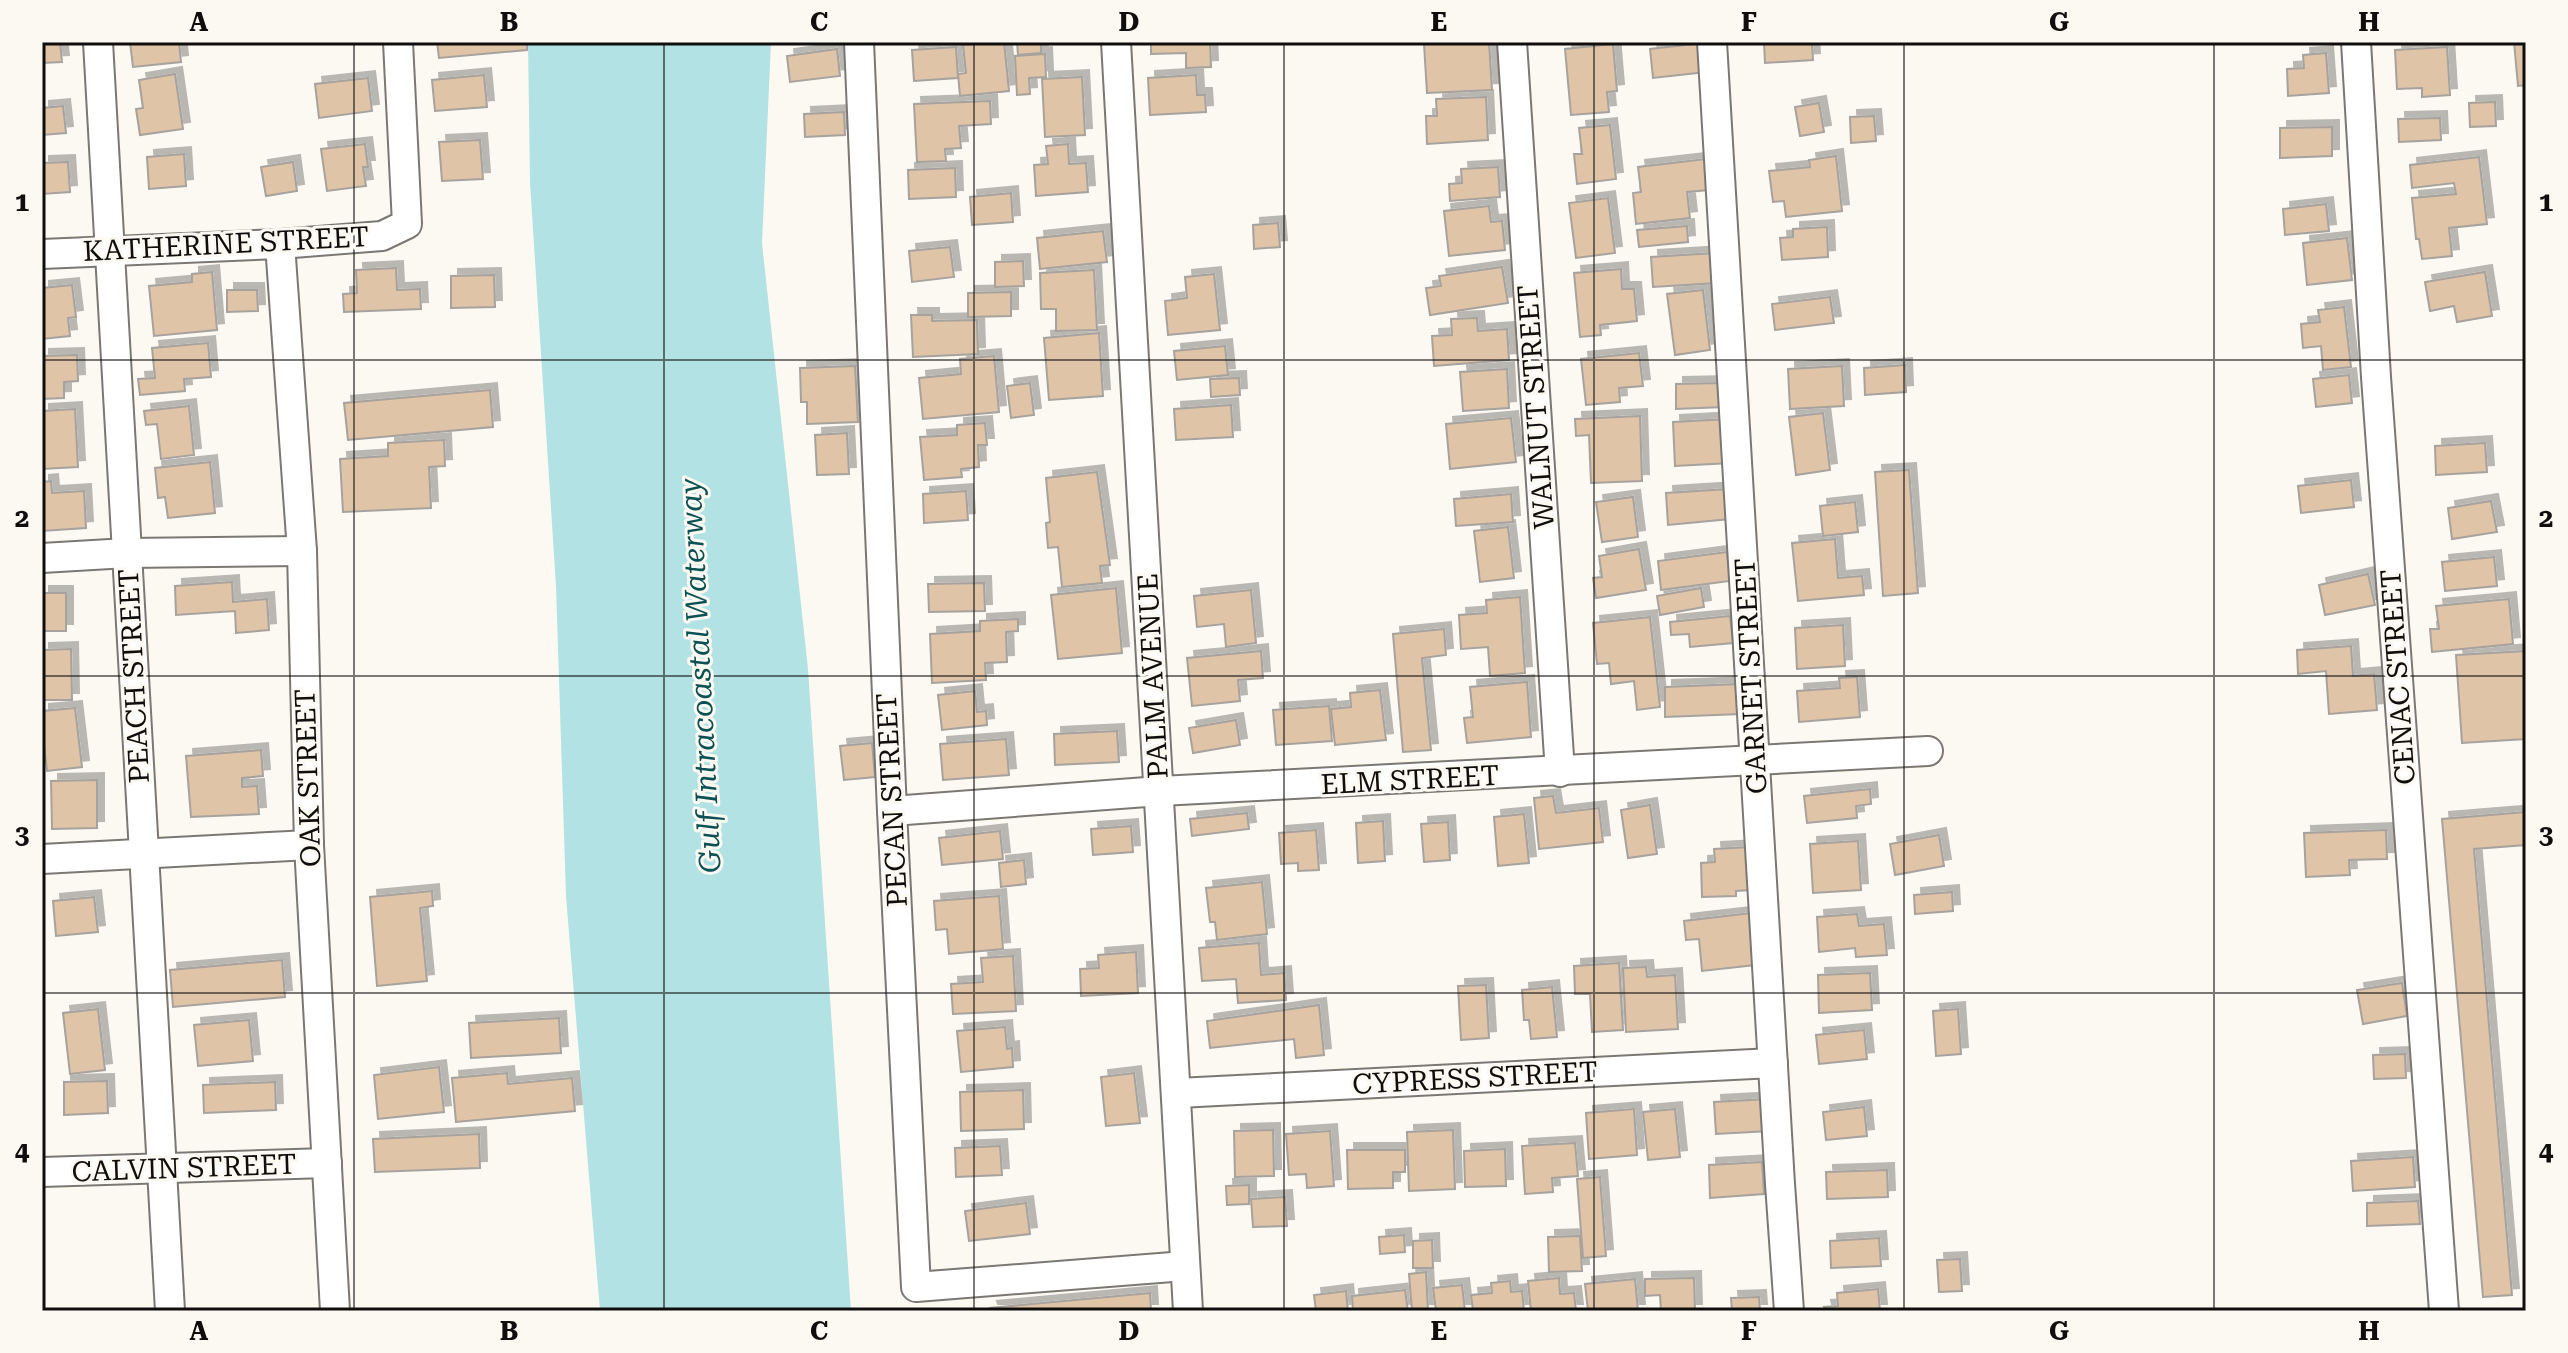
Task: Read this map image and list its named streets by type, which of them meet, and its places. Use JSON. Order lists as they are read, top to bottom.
{
  "streets": {
    "street": [
      "KATHERINE STREET",
      "WALNUT STREET",
      "PEACH STREET",
      "PALM AVENUE",
      "GARNET STREET",
      "CENAC STREET",
      "OAK STREET",
      "ELM STREET",
      "PECAN STREET",
      "CYPRESS STREET",
      "CALVIN STREET"
    ]
  },
  "crossings": [
    ["KATHERINE STREET", "PEACH STREET"],
    ["KATHERINE STREET", "OAK STREET"],
    ["WALNUT STREET", "ELM STREET"],
    ["PEACH STREET", "CALVIN STREET"],
    ["PALM AVENUE", "ELM STREET"],
    ["PALM AVENUE", "PECAN STREET"],
    ["PALM AVENUE", "CYPRESS STREET"],
    ["GARNET STREET", "ELM STREET"],
    ["GARNET STREET", "CYPRESS STREET"],
    ["OAK STREET", "CALVIN STREET"],
    ["ELM STREET", "PECAN STREET"]
  ],
  "water": ["Gulf Intracoastal Waterway"],
  "grid": {
    "columns": [
      "A",
      "B",
      "C",
      "D",
      "E",
      "F",
      "G",
      "H"
    ],
    "rows": [
      "1",
      "2",
      "3",
      "4"
    ]
  }
}
